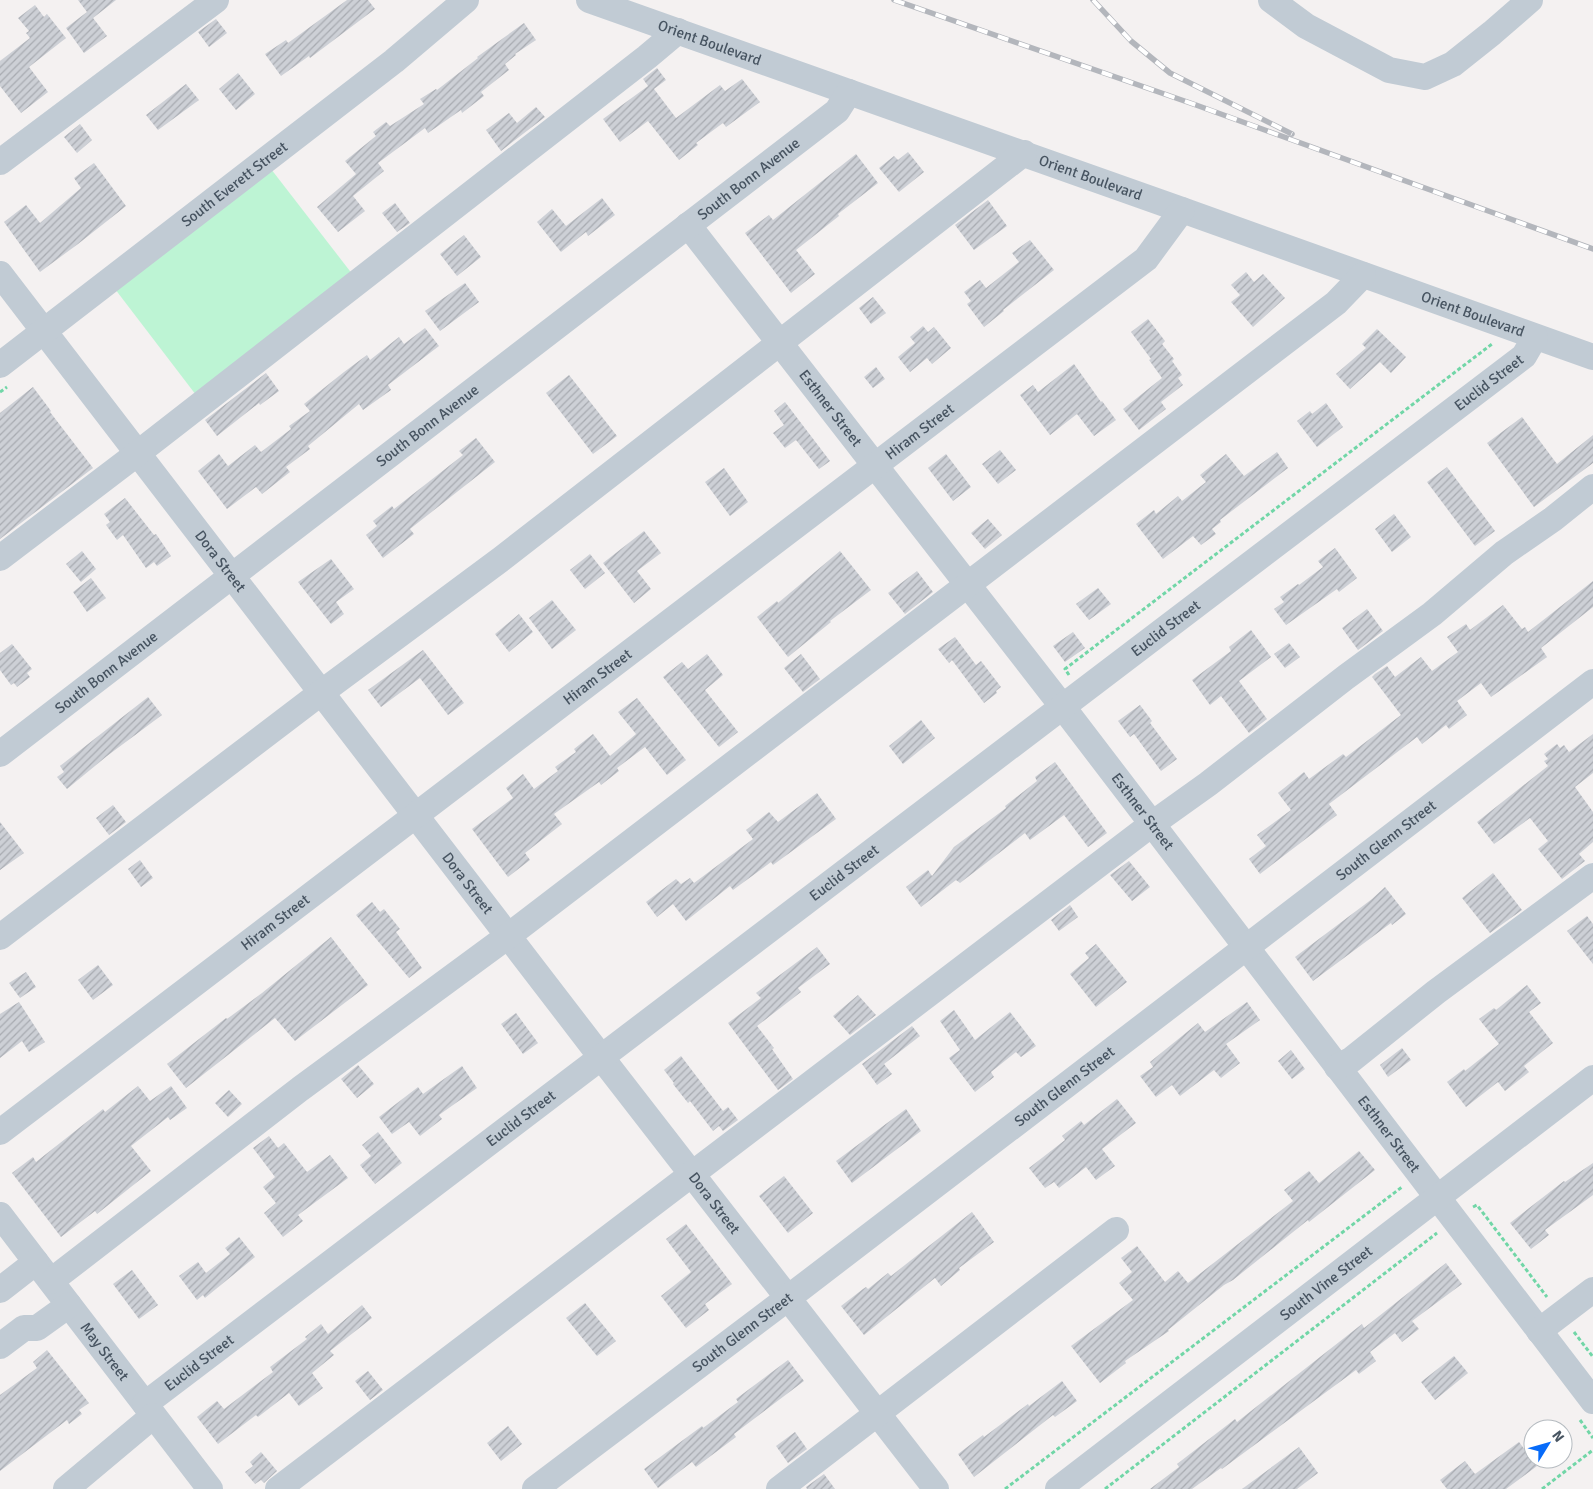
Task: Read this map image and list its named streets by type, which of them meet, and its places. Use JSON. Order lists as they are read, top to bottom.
{
  "streets": {
    "street": [
      "Orient Boulevard",
      "South Bonn Avenue",
      "South Everett Street",
      "Euclid Street",
      "Esthner Street",
      "Hiram Street",
      "Dora Street",
      "South Glenn Street",
      "South Vine Street",
      "May Street"
    ]
  },
  "crossings": [
    ["Orient Boulevard", "South Bonn Avenue"],
    ["Orient Boulevard", "Euclid Street"],
    ["Orient Boulevard", "Hiram Street"],
    ["South Bonn Avenue", "Esthner Street"],
    ["South Bonn Avenue", "Dora Street"],
    ["South Everett Street", "Dora Street"],
    ["Euclid Street", "Esthner Street"],
    ["Euclid Street", "Dora Street"],
    ["Euclid Street", "May Street"],
    ["Esthner Street", "Hiram Street"],
    ["Esthner Street", "South Glenn Street"],
    ["Esthner Street", "South Vine Street"],
    ["Hiram Street", "Dora Street"],
    ["Dora Street", "South Glenn Street"]
  ],
  "north": "top right"
}
